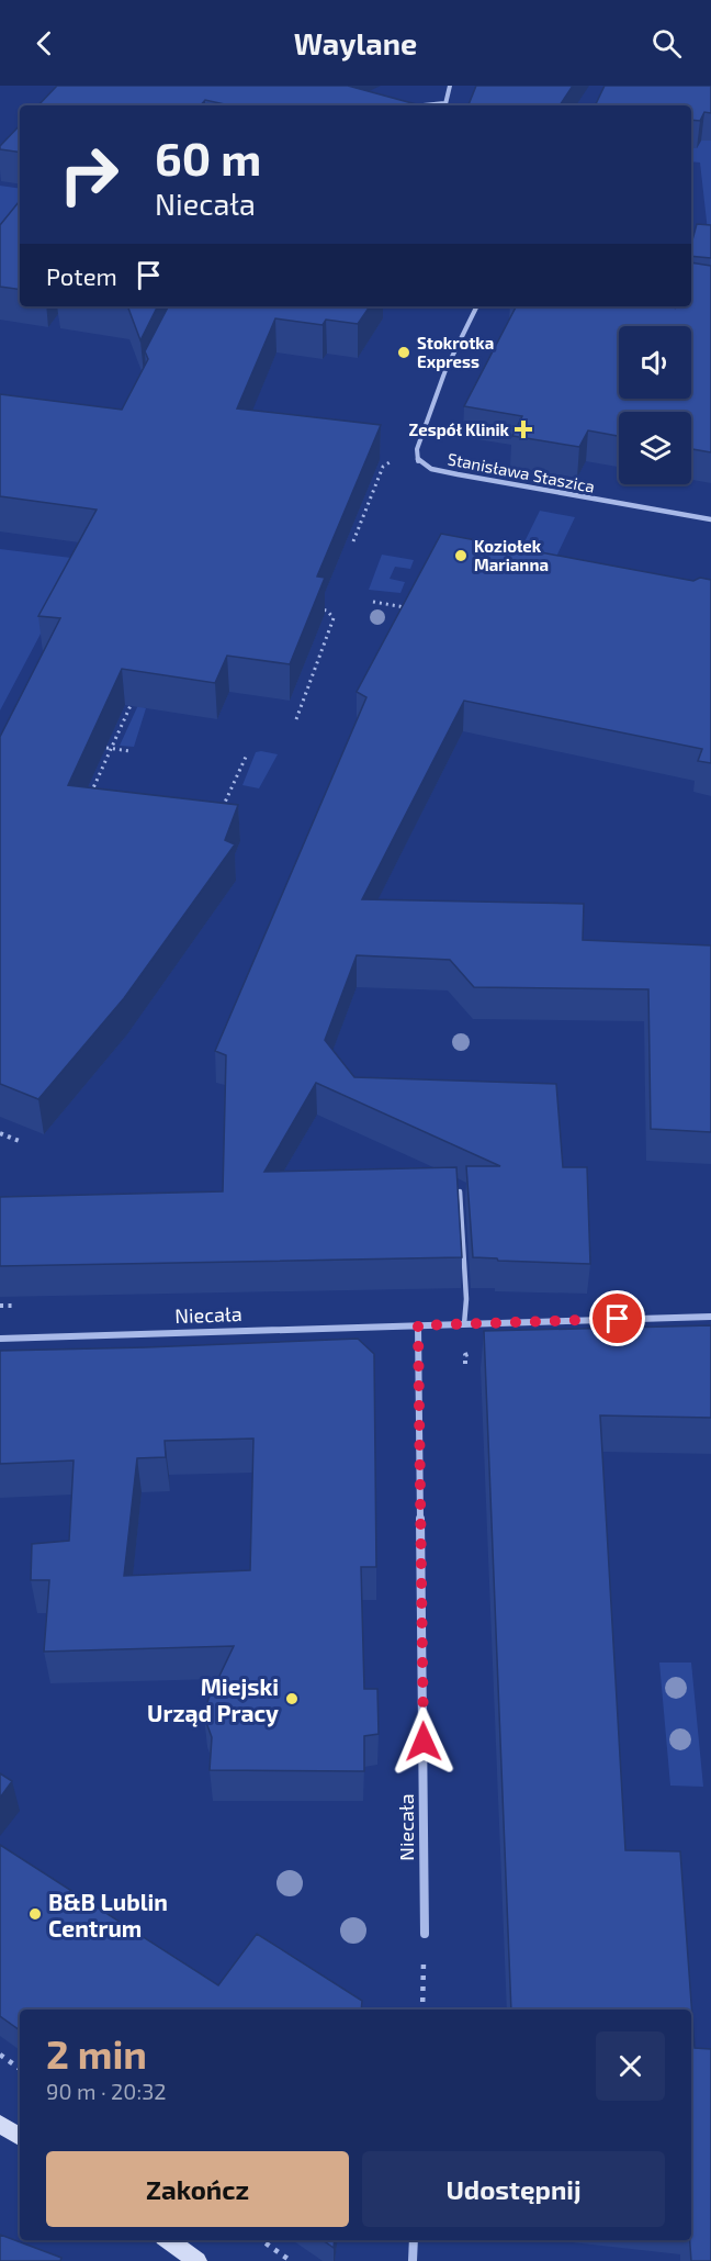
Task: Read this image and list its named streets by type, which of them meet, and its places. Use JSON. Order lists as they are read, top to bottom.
{
  "streets": {
    "street": ["Stanisława Staszica", "Niecała"]
  },
  "places": {
    "other": [
      "Stokrotka Express",
      "Koziołek Marianna",
      "Miejski Urząd Pracy",
      "B&B Lublin Centrum"
    ],
    "health": ["Zespół Klinik"]
  },
  "page": {
    "header": "Waylane",
    "turn": ["60 m", "Niecała"],
    "then": "Potem",
    "heading": ["2 min", "90 m · 20:32"],
    "buttons": ["Zakończ", "Udostępnij"]
  }
}
